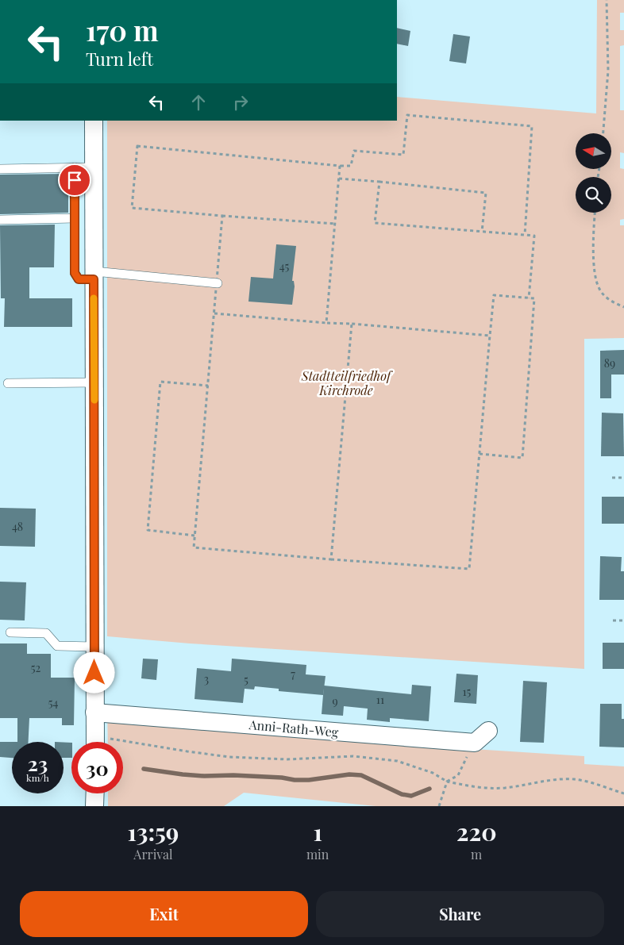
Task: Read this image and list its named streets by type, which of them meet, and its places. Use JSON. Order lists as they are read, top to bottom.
{
  "streets": {
    "street": ["Anni-Rath-Weg"]
  },
  "parks": ["Stadtteilfriedhof Kirchrode"],
  "house_numbers": [
    "45",
    "89",
    "48",
    "52",
    "7",
    "3",
    "5",
    "15",
    "11",
    "9",
    "54"
  ],
  "north": "left",
  "page": {
    "turn": ["170 m", "Turn left"],
    "speed": "23 km/h",
    "limit": "30",
    "eta": [
      "13:59",
      "Arrival",
      "1",
      "min",
      "220",
      "m"
    ],
    "buttons": ["Exit", "Share"]
  }
}
